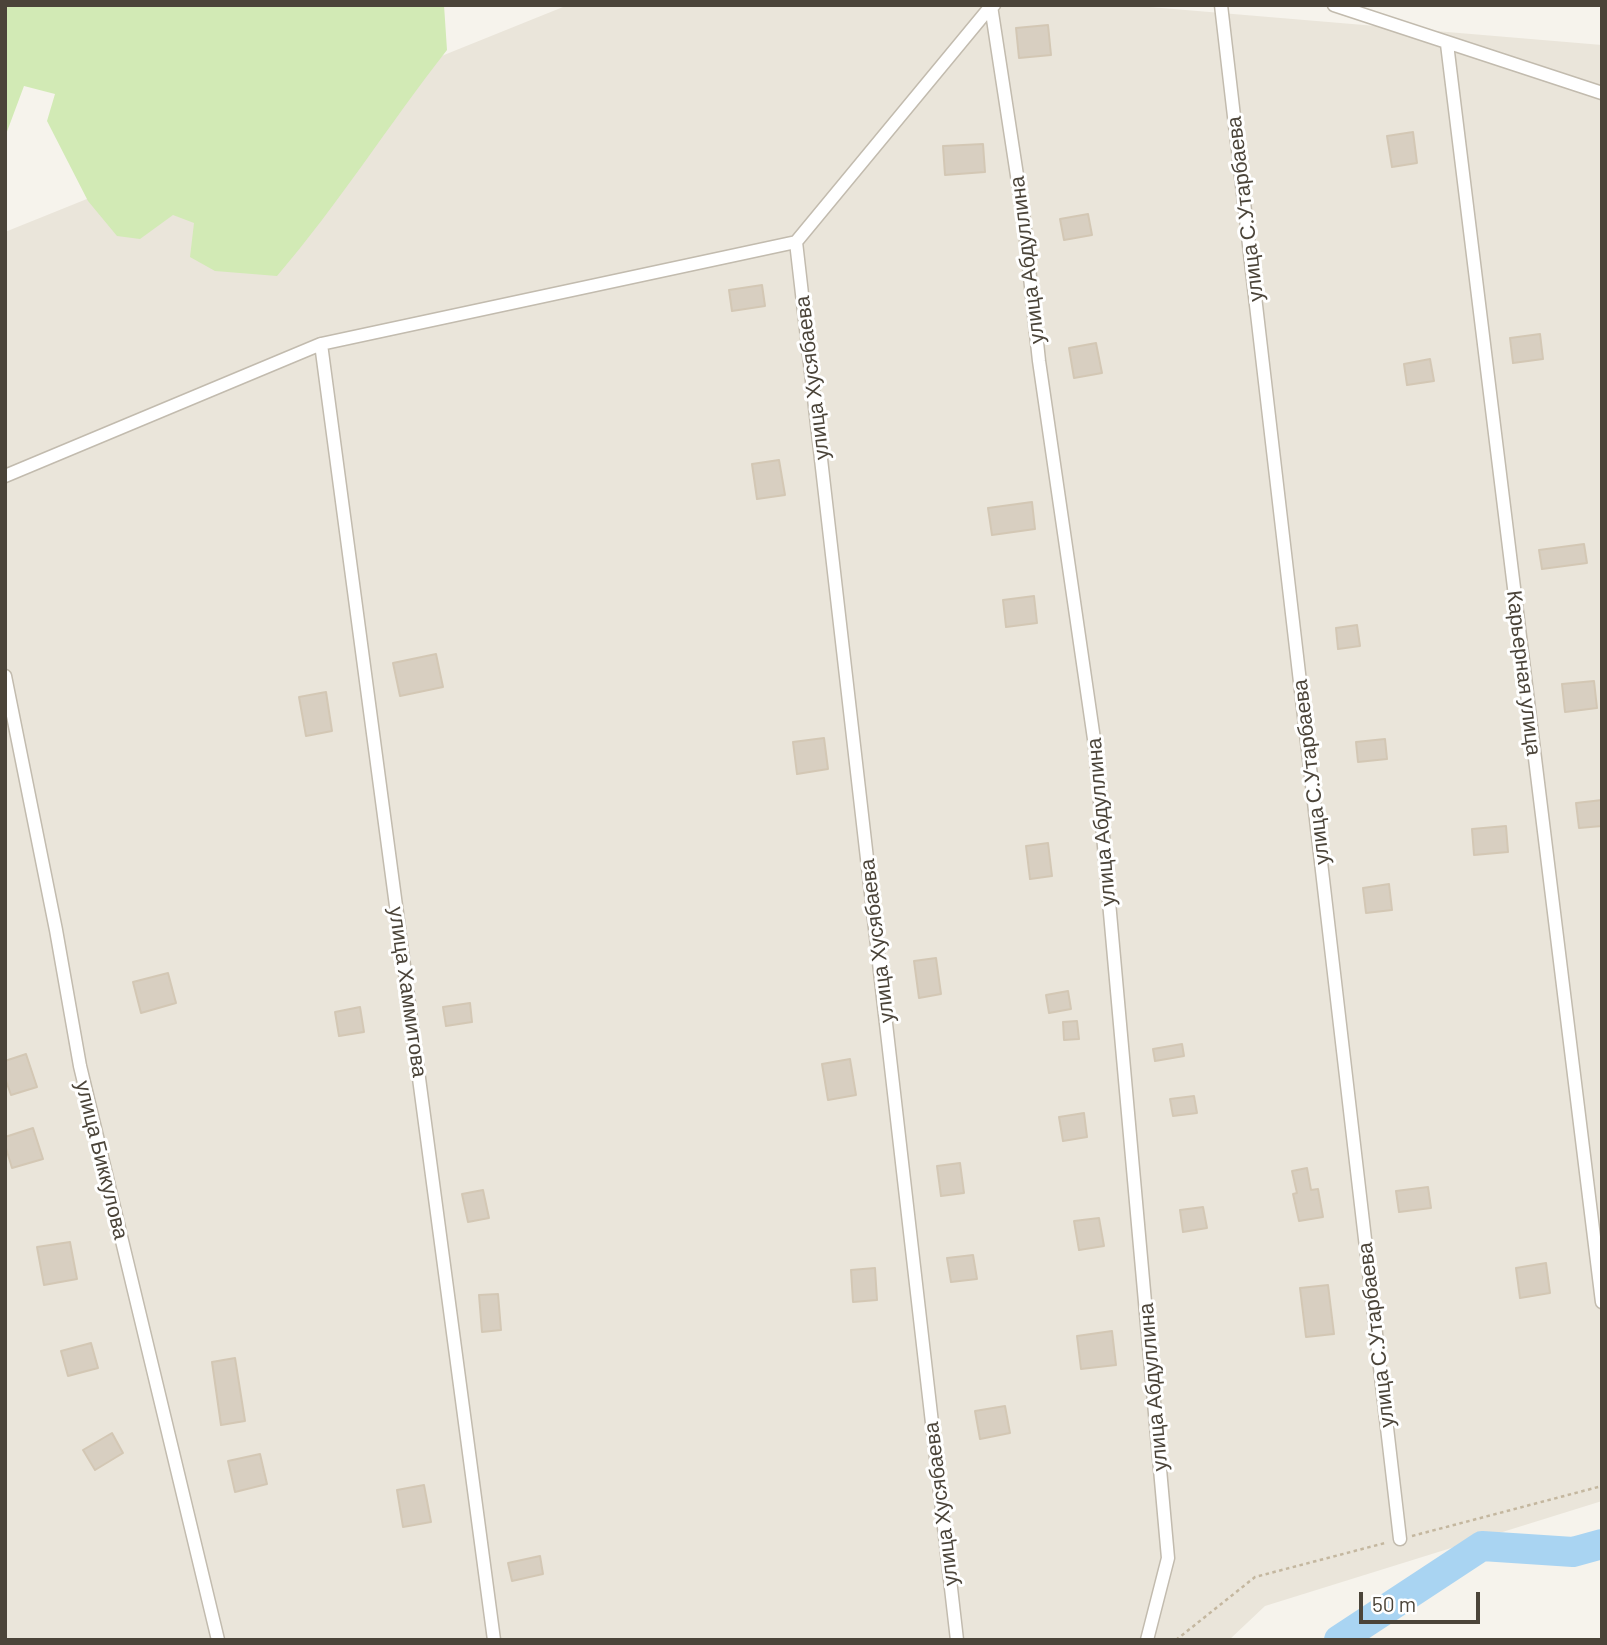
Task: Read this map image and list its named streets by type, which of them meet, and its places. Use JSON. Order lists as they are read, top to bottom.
{
  "streets": {
    "street": [
      "улица С.Утарбаева",
      "улица Абдуллина",
      "улица Хусябаева",
      "Карьерная улица",
      "улица Хаммитова",
      "улица Биккулова"
    ]
  },
  "scale_bar": "50 m"
}
